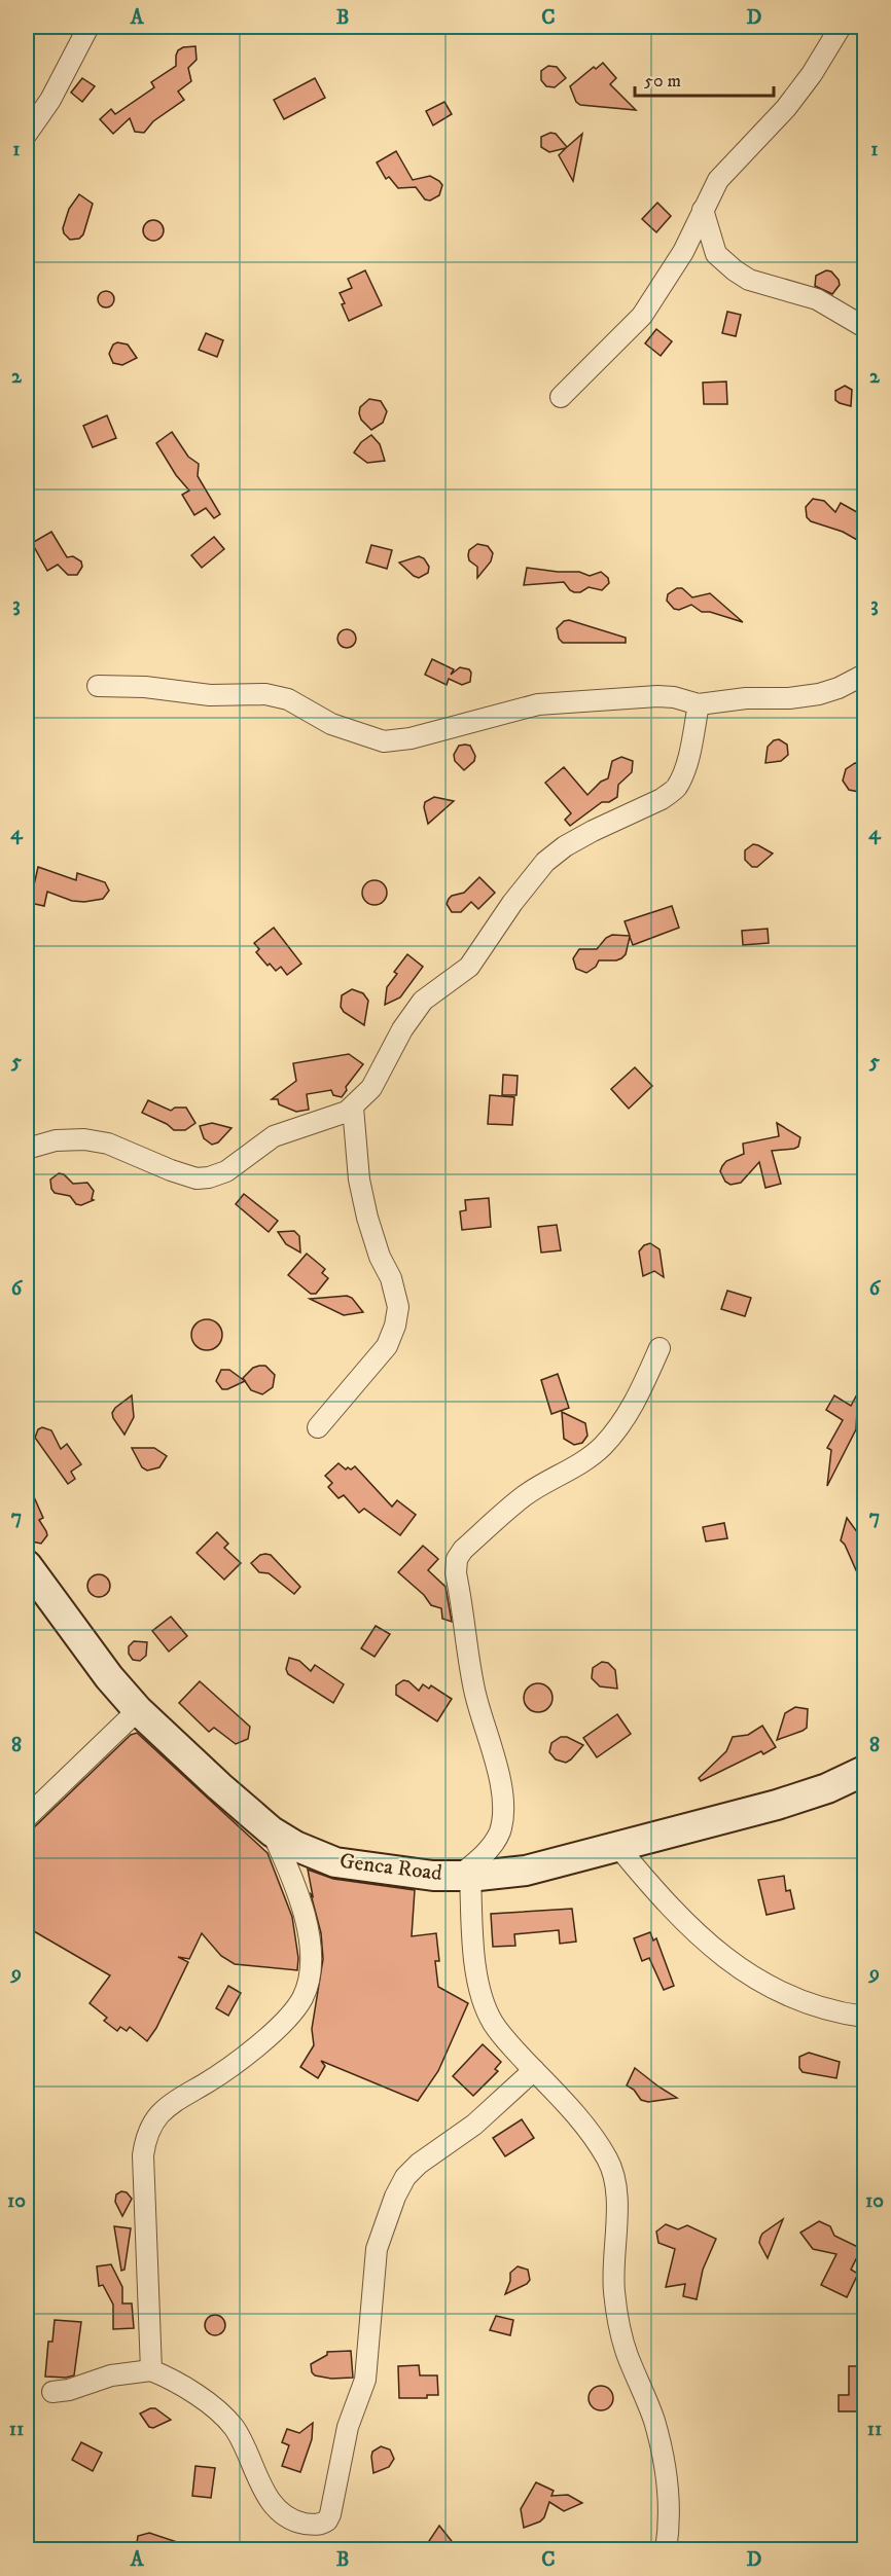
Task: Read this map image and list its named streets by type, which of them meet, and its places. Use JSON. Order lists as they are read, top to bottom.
{
  "streets": {
    "street": ["Genca Road"]
  },
  "scale_bar": "50 m",
  "grid": {
    "columns": [
      "A",
      "B",
      "C",
      "D"
    ],
    "rows": [
      "1",
      "2",
      "3",
      "4",
      "5",
      "6",
      "7",
      "8",
      "9",
      "10",
      "11"
    ]
  }
}
